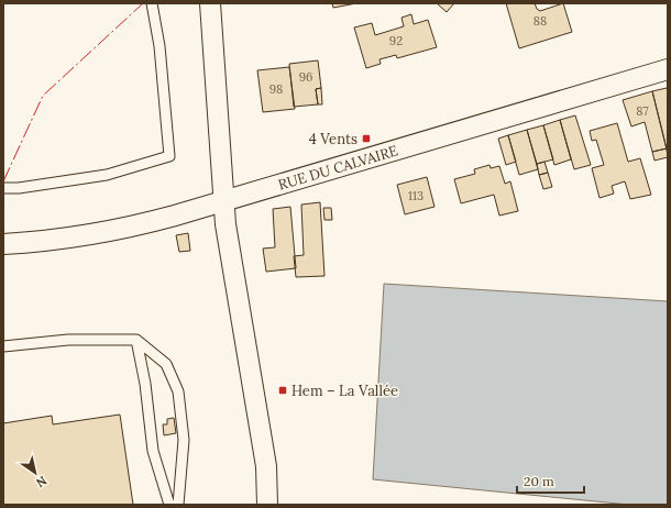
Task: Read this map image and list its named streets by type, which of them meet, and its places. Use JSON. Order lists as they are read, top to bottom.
{
  "streets": {
    "street": ["RUE DU CALVAIRE"]
  },
  "places": {
    "transit": ["4 Vents", "Hem – La Vallée"]
  },
  "house_numbers": [
    "88",
    "92",
    "96",
    "98",
    "87",
    "113"
  ],
  "scale_bar": "20 m",
  "north": "bottom right"
}
